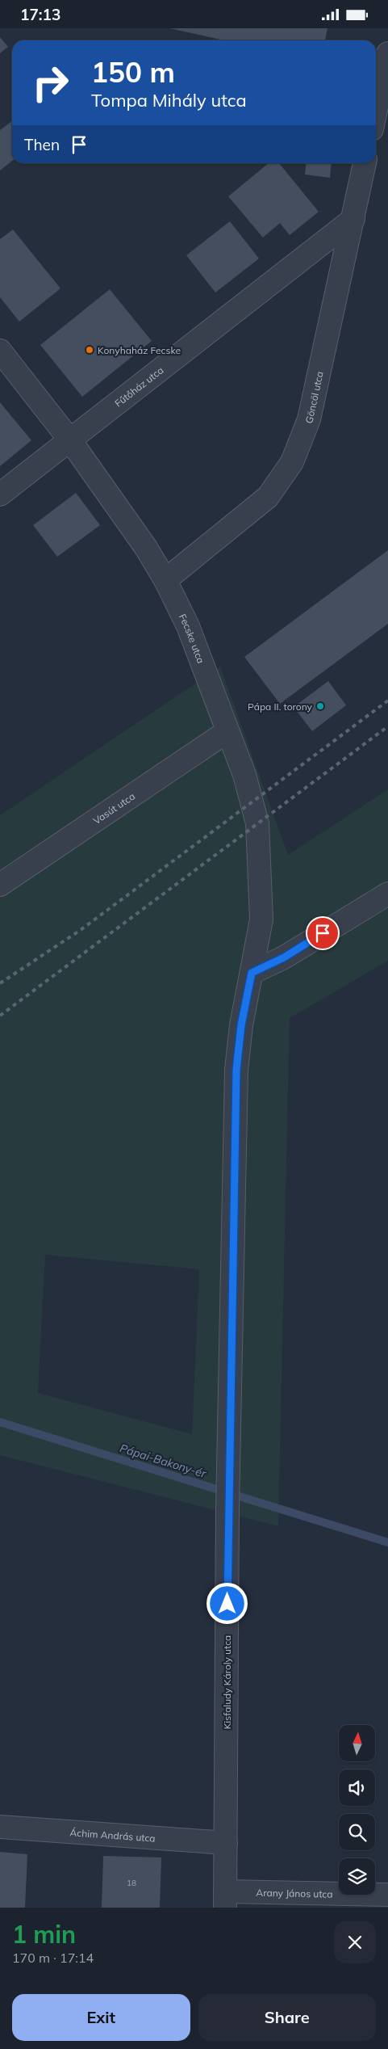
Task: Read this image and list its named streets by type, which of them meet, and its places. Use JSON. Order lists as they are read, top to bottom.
{
  "streets": {
    "street": [
      "Fűtőház utca",
      "Göncöl utca",
      "Fecske utca",
      "Vasút utca",
      "Kisfaludy Károly utca",
      "Áchim András utca",
      "Arany János utca"
    ]
  },
  "crossings": [
    ["Fűtőház utca", "Göncöl utca"],
    ["Fűtőház utca", "Fecske utca"],
    ["Göncöl utca", "Fecske utca"],
    ["Fecske utca", "Vasút utca"],
    ["Fecske utca", "Kisfaludy Károly utca"],
    ["Kisfaludy Károly utca", "Áchim András utca"],
    ["Kisfaludy Károly utca", "Arany János utca"]
  ],
  "water": ["Pápai-Bakony-ér"],
  "places": ["Konyhaház Fecske", "Pápa II. torony"],
  "house_numbers": ["18"],
  "north": "top",
  "page": {
    "status": "17:13",
    "turn": ["150 m", "Tompa Mihály utca"],
    "then": "Then",
    "heading": ["1 min", "170 m · 17:14"],
    "buttons": ["Exit", "Share"]
  }
}
